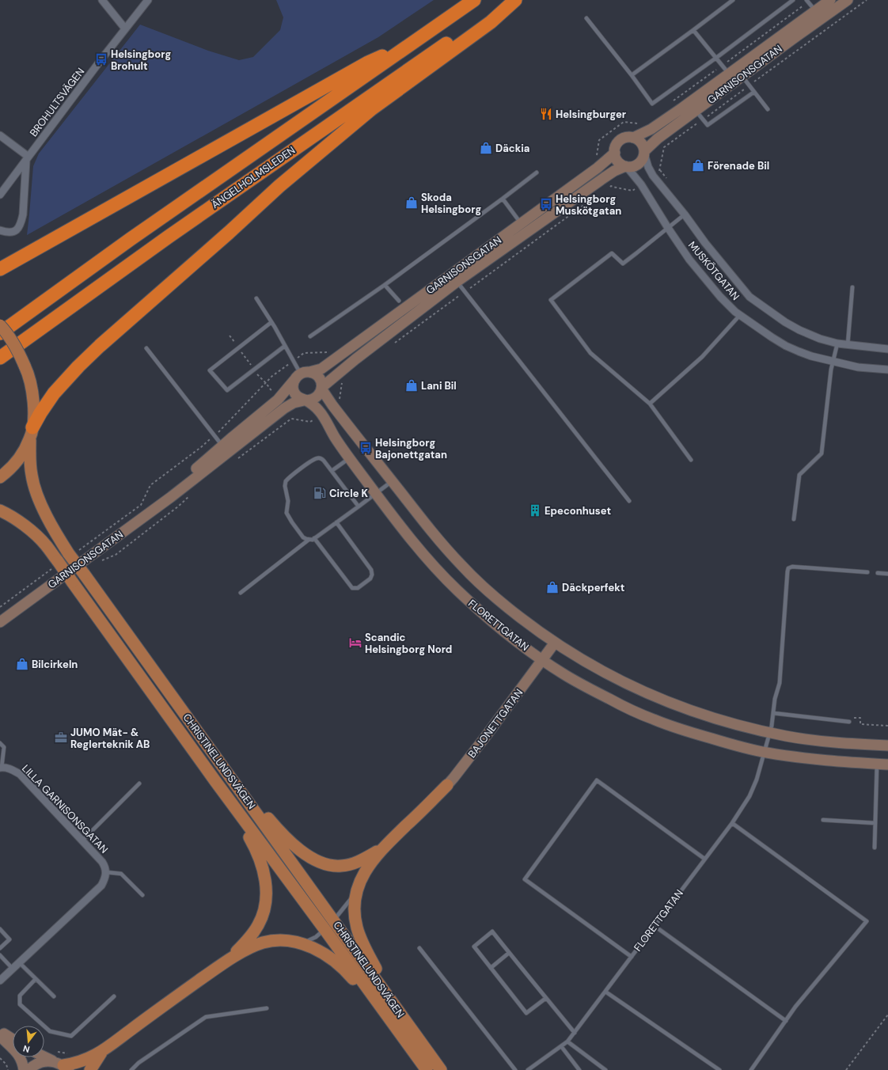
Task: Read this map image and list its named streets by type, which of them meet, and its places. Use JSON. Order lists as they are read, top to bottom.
{
  "streets": {
    "highway": ["ÄNGELHOLMSLEDEN"],
    "main road": ["CHRISTINELUNDSVÄGEN"],
    "street": [
      "GARNISONSGATAN",
      "BROHULTSVÄGEN",
      "MUSKÖTGATAN",
      "FLORETTGATAN",
      "BAJONETTGATAN",
      "LILLA GARNISONSGATAN"
    ]
  },
  "crossings": [
    ["GARNISONSGATAN", "MUSKÖTGATAN"],
    ["GARNISONSGATAN", "FLORETTGATAN"],
    ["FLORETTGATAN", "BAJONETTGATAN"]
  ],
  "places": {
    "bus stop": ["Helsingborg Brohult", "Helsingborg Muskötgatan", "Helsingborg Bajonettgatan"],
    "restaurant": ["Helsingburger"],
    "shop": [
      "Däckia",
      "Förenade Bil",
      "Skoda Helsingborg",
      "Lani Bil",
      "Däckperfekt",
      "Bilcirkeln"
    ],
    "fuel station": ["Circle K"],
    "building": ["Epeconhuset"],
    "hotel": ["Scandic Helsingborg Nord"],
    "office": ["JUMO Mät- & Reglerteknik AB"]
  },
  "north": "bottom"
}
